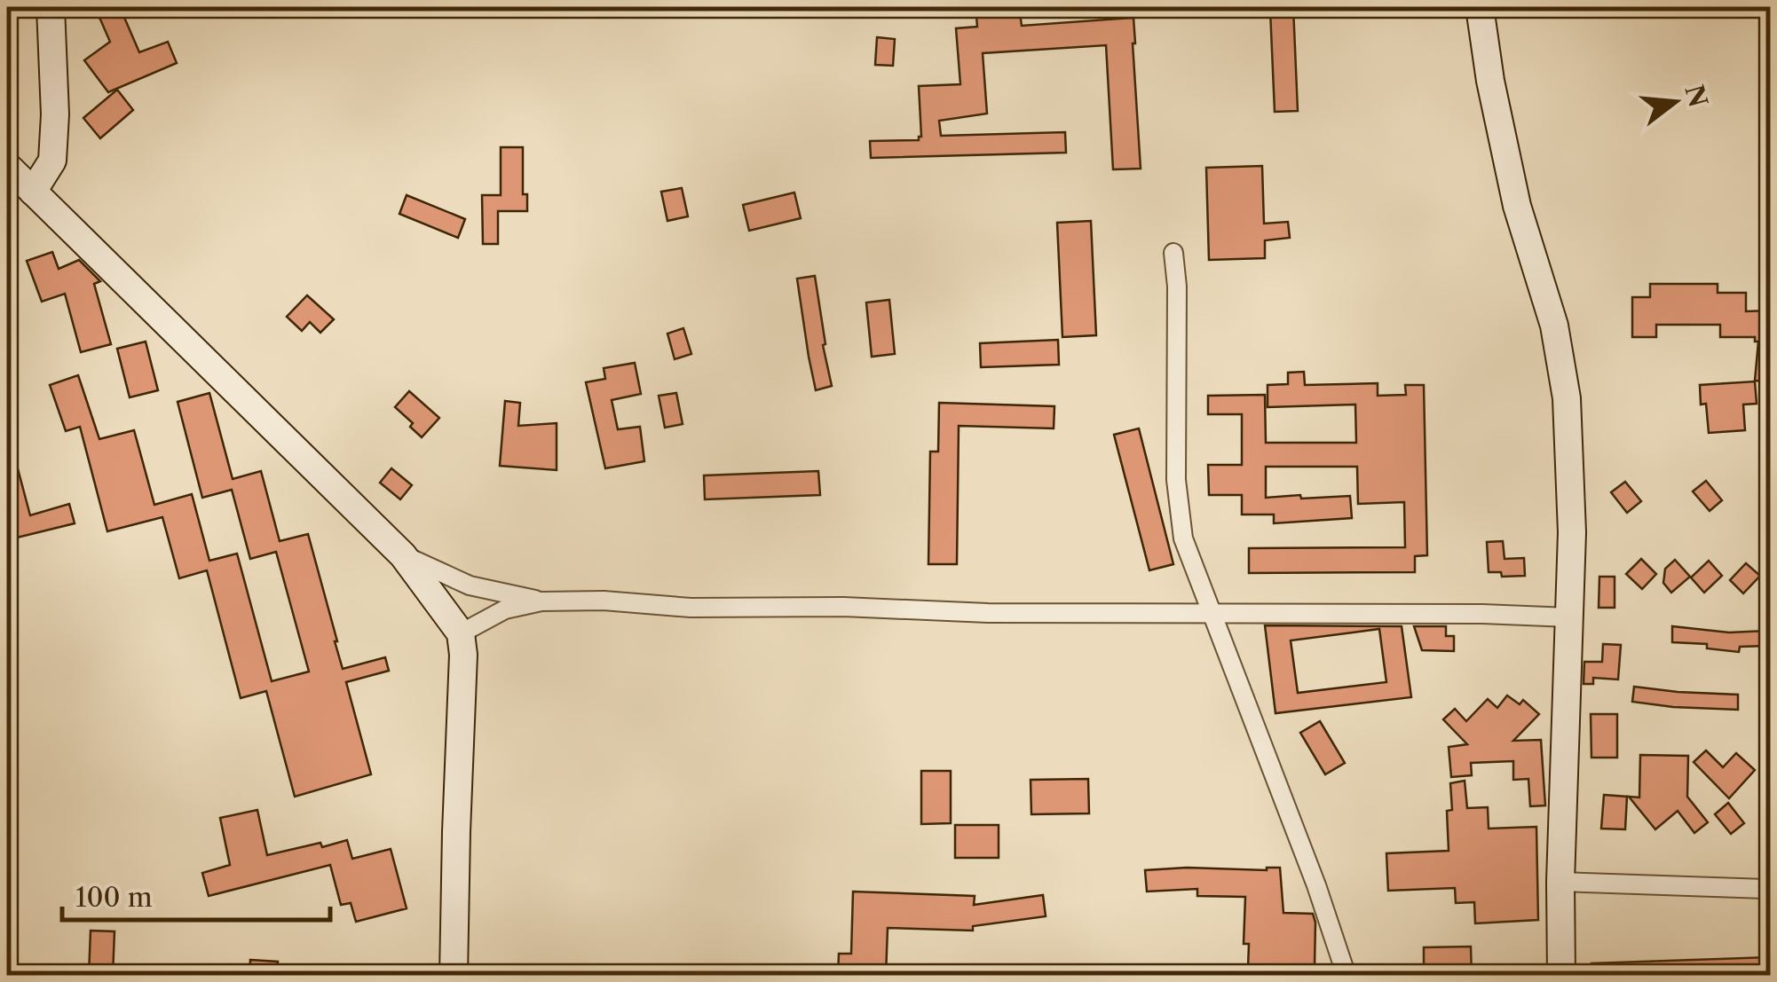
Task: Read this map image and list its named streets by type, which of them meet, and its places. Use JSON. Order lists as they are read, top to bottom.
{
  "scale_bar": "100 m",
  "north": "right"
}
